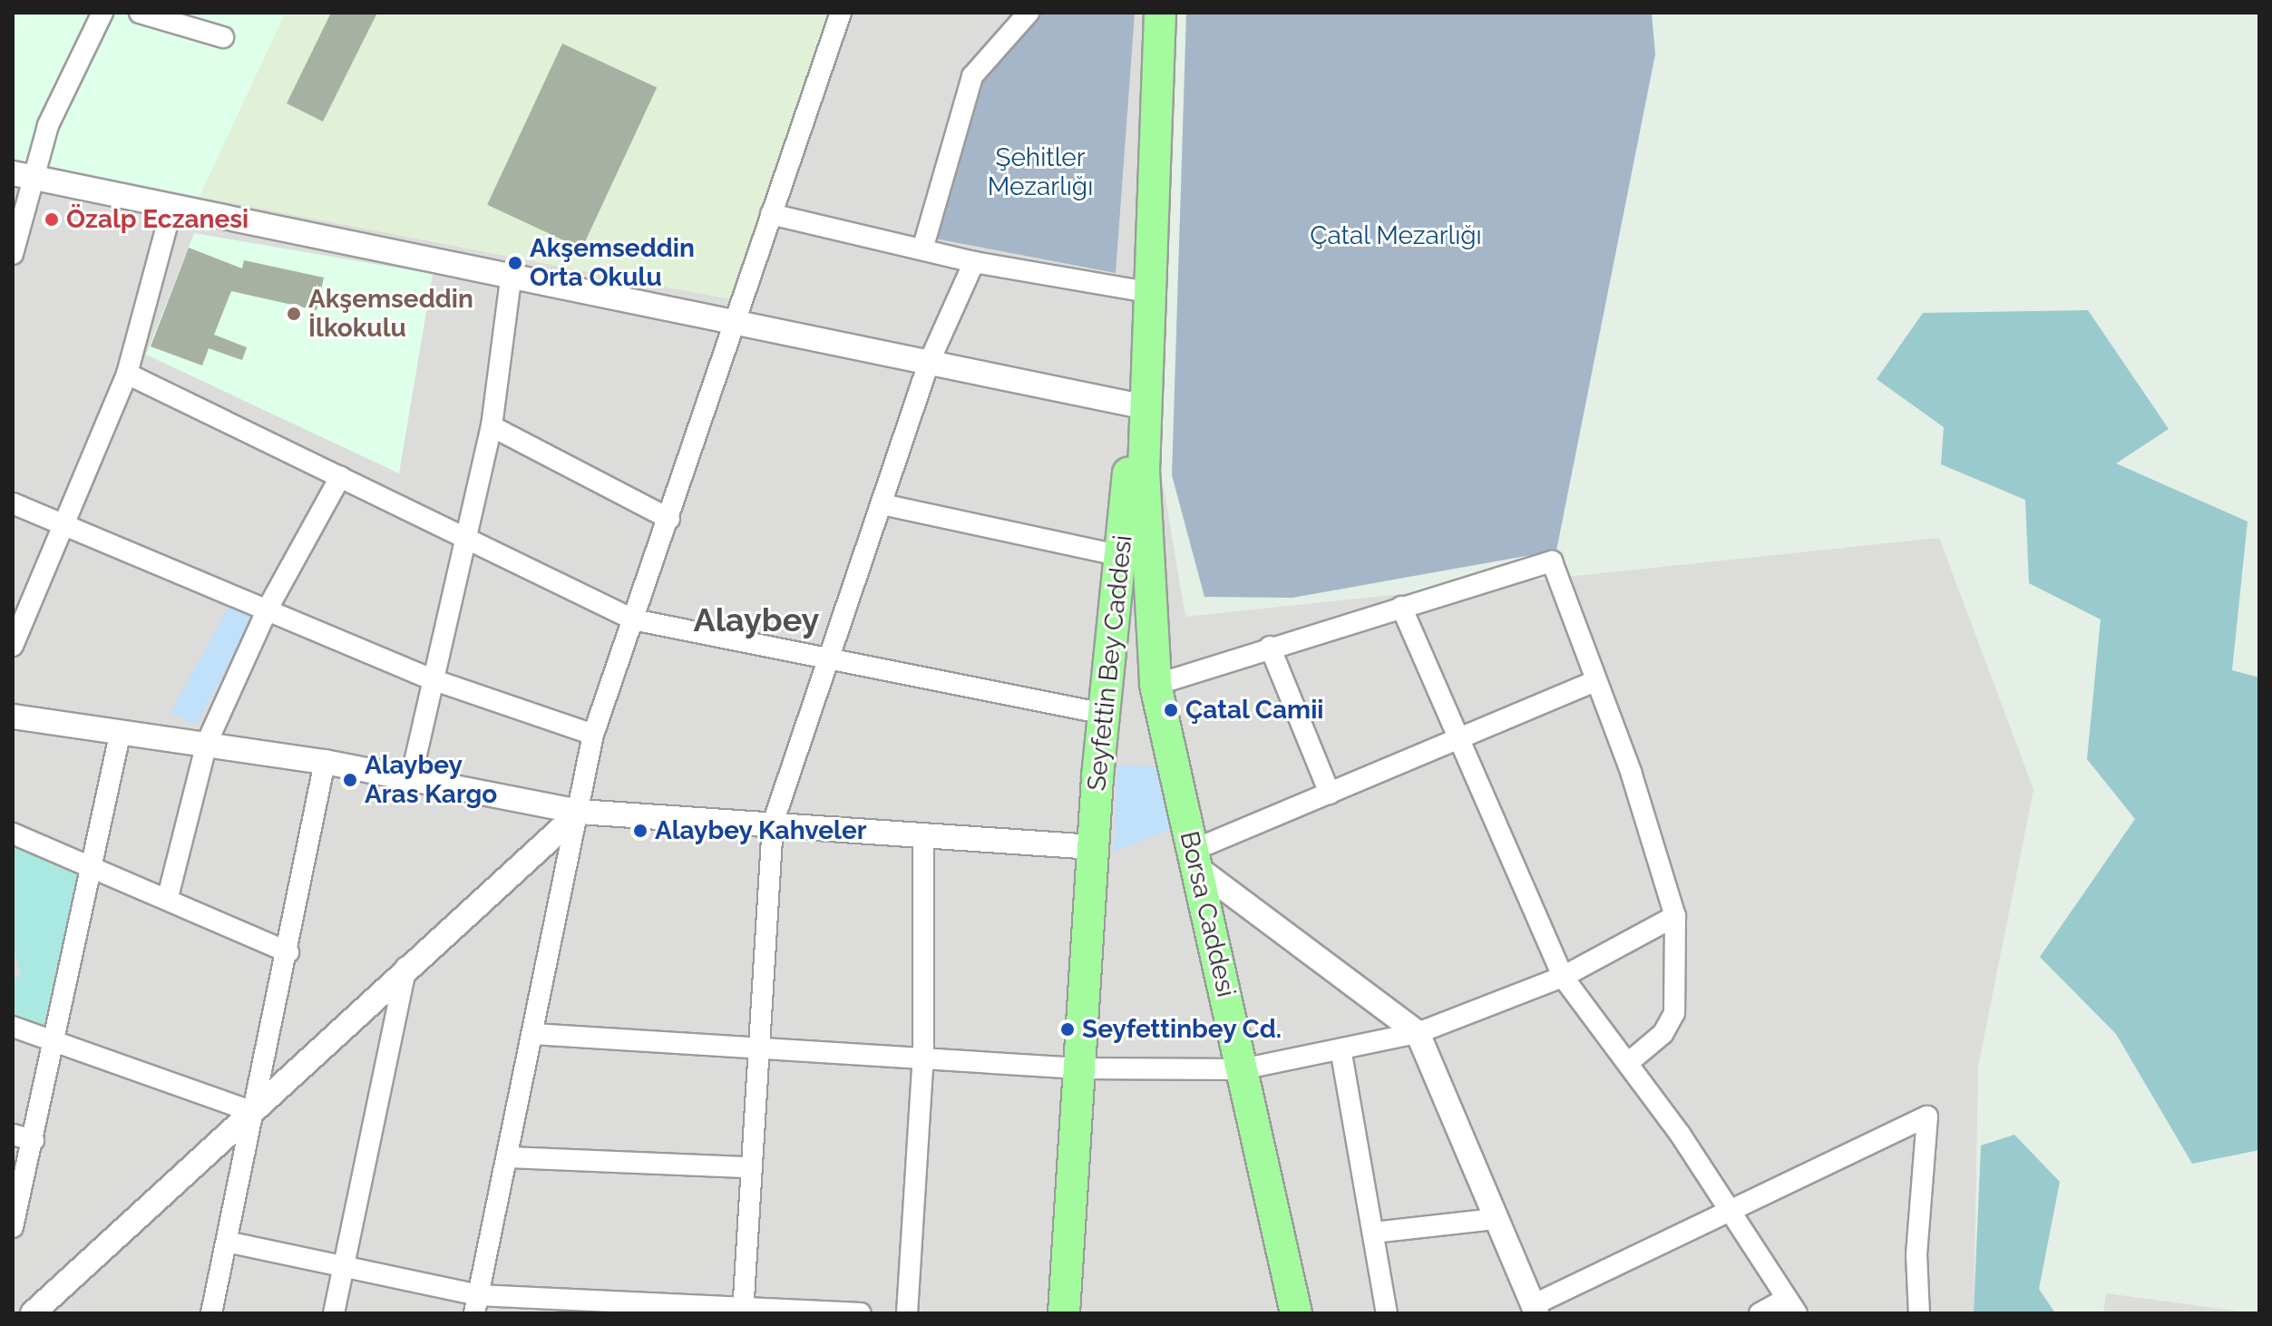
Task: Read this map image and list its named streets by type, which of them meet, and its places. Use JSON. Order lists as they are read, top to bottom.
{
  "streets": {
    "main road": ["Seyfettin Bey Caddesi", "Borsa Caddesi"]
  },
  "crossings": [
    ["Seyfettin Bey Caddesi", "Borsa Caddesi"]
  ],
  "districts": ["Alaybey"],
  "parks": ["Şehitler Mezarlığı", "Çatal Mezarlığı"],
  "places": [
    "Özalp Eczanesi",
    "Akşemseddin Orta Okulu",
    "Akşemseddin İlkokulu",
    "Çatal Camii",
    "Alaybey Aras Kargo",
    "Alaybey Kahveler",
    "Seyfettinbey Cd."
  ]
}
